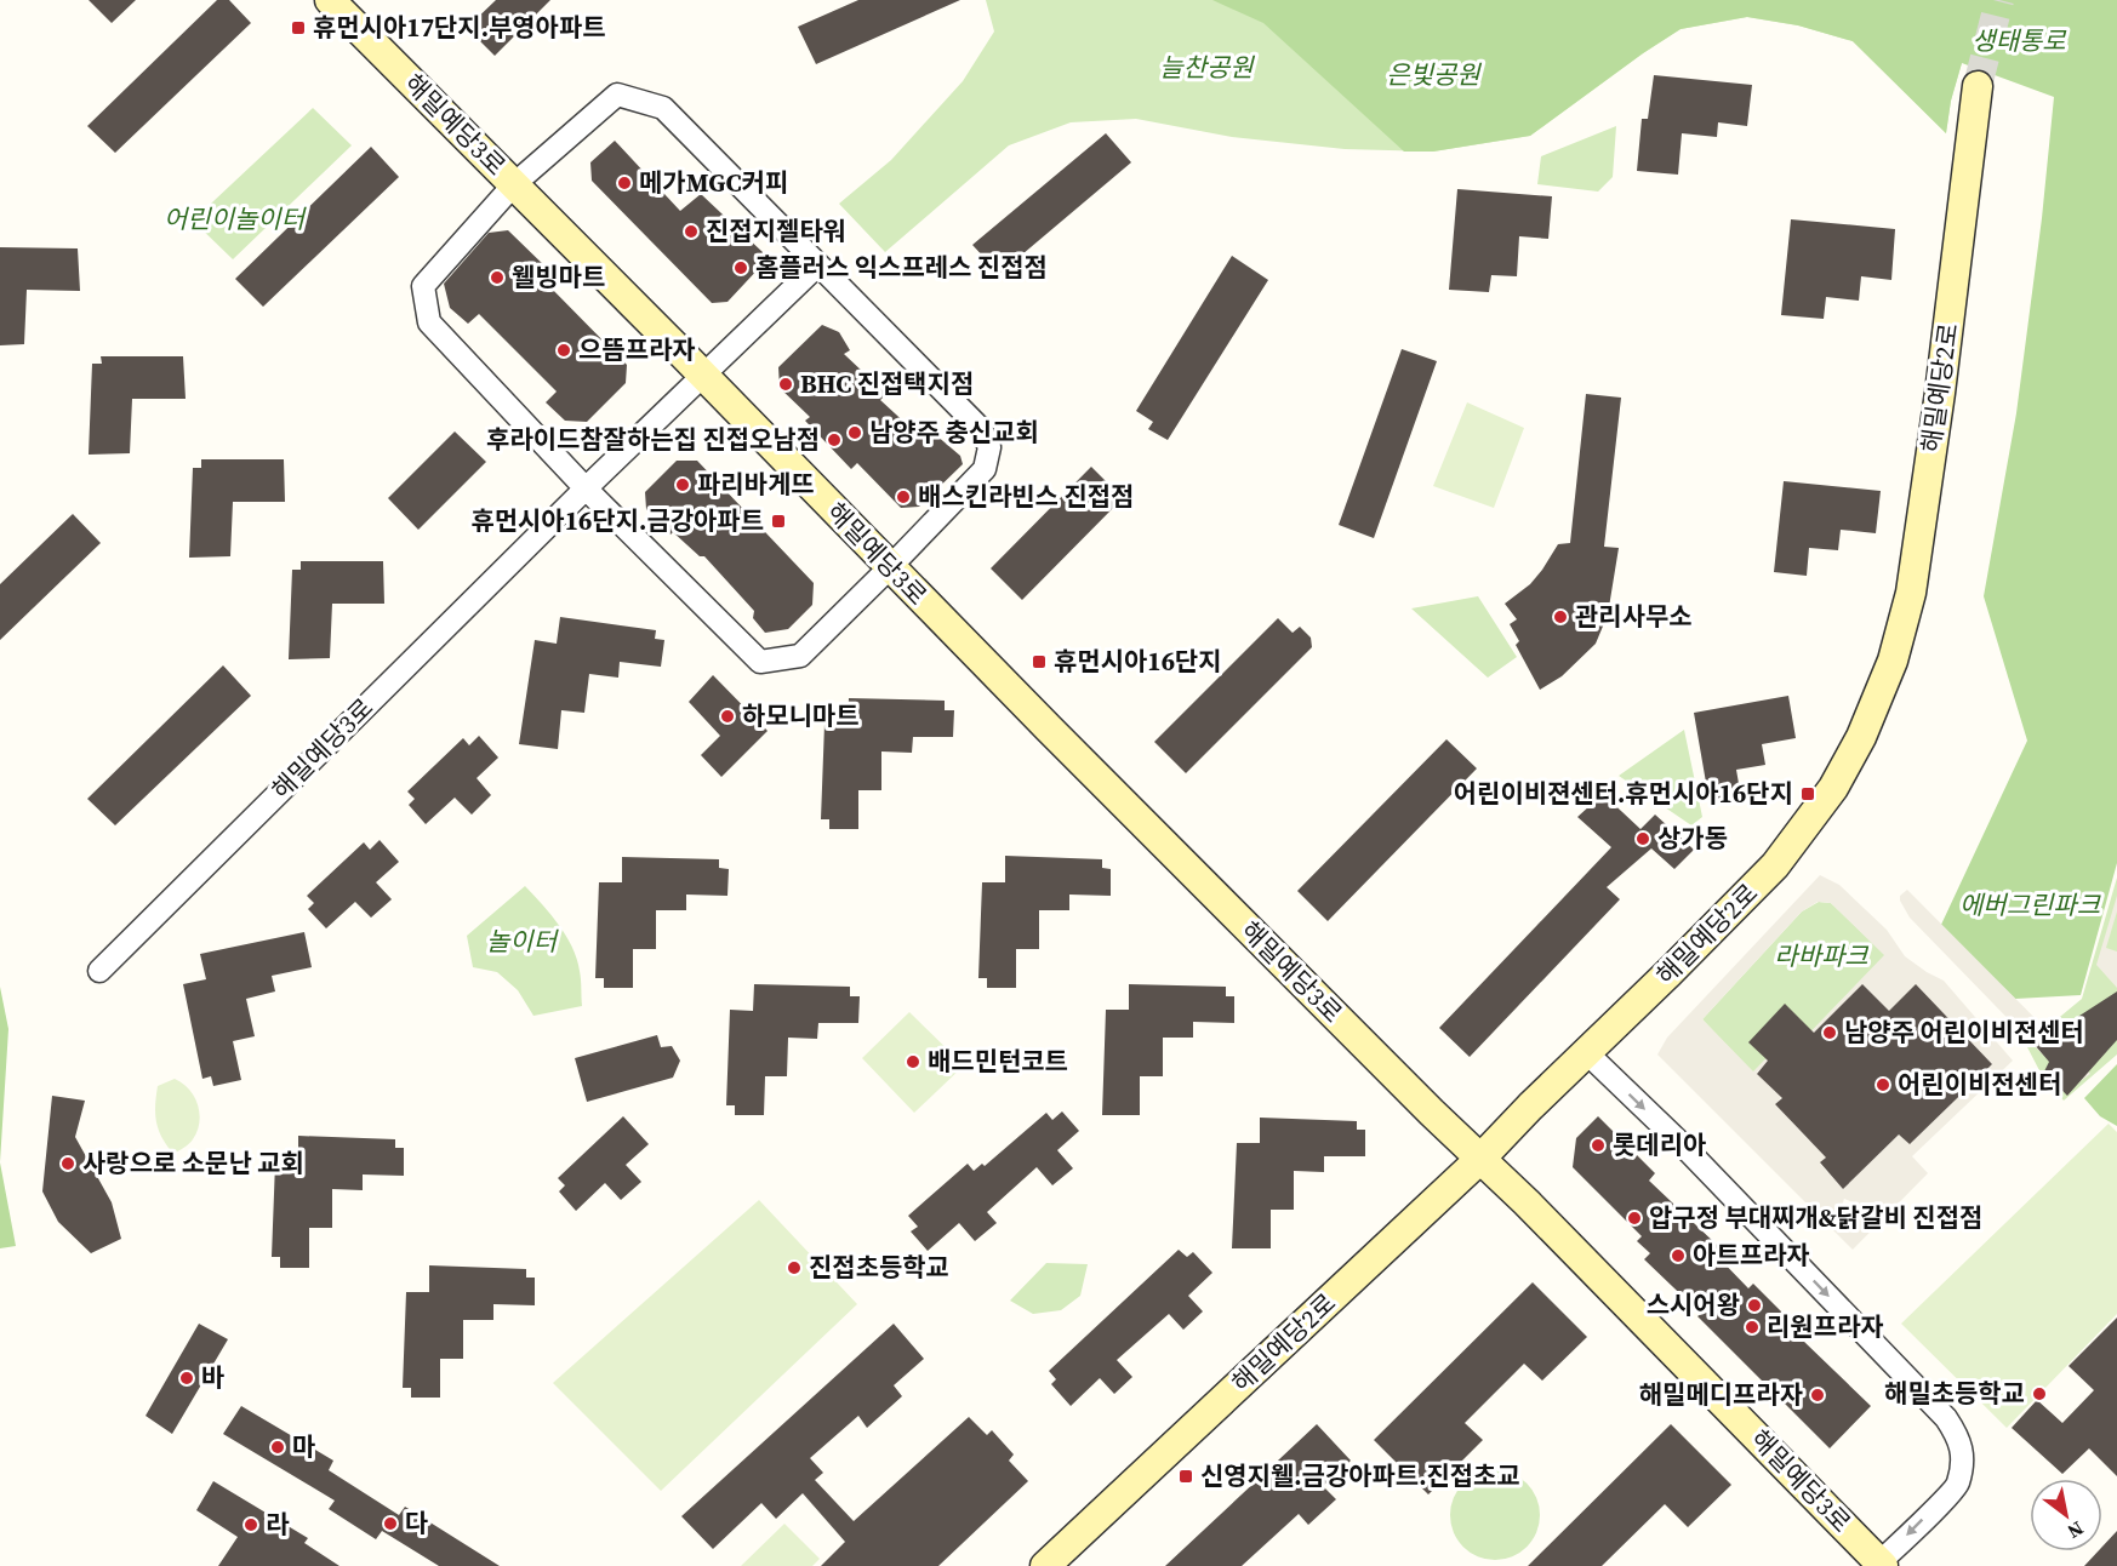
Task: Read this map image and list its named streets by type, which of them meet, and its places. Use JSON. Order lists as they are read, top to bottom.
{
  "streets": {
    "street": ["해밀예당3로", "해밀예당2로"]
  },
  "crossings": [
    ["해밀예당3로", "해밀예당2로"]
  ],
  "parks": [
    "생태통로",
    "늘찬공원",
    "은빛공원",
    "어린이놀이터",
    "에버그린파크",
    "놀이터",
    "라바파크"
  ],
  "places": {
    "transit": [
      "휴먼시아17단지.부영아파트",
      "휴먼시아16단지.금강아파트",
      "휴먼시아16단지",
      "어린이비젼센터.휴먼시아16단지",
      "신영지웰.금강아파트.진접초교"
    ],
    "other": [
      "메가MGC커피",
      "진접지젤타워",
      "홈플러스 익스프레스 진접점",
      "웰빙마트",
      "으뜸프라자",
      "BHC 진접택지점",
      "남양주 충신교회",
      "후라이드참잘하는집 진접오남점",
      "파리바게뜨",
      "배스킨라빈스 진접점",
      "관리사무소",
      "하모니마트",
      "상가동",
      "남양주 어린이비전센터",
      "배드민턴코트",
      "어린이비전센터",
      "롯데리아",
      "사랑으로 소문난 교회",
      "압구정 부대찌개&닭갈비 진접점",
      "아트프라자",
      "진접초등학교",
      "스시어왕",
      "리원프라자",
      "바",
      "해밀초등학교",
      "해밀메디프라자",
      "마",
      "다",
      "라"
    ]
  },
  "north": "bottom right"
}
